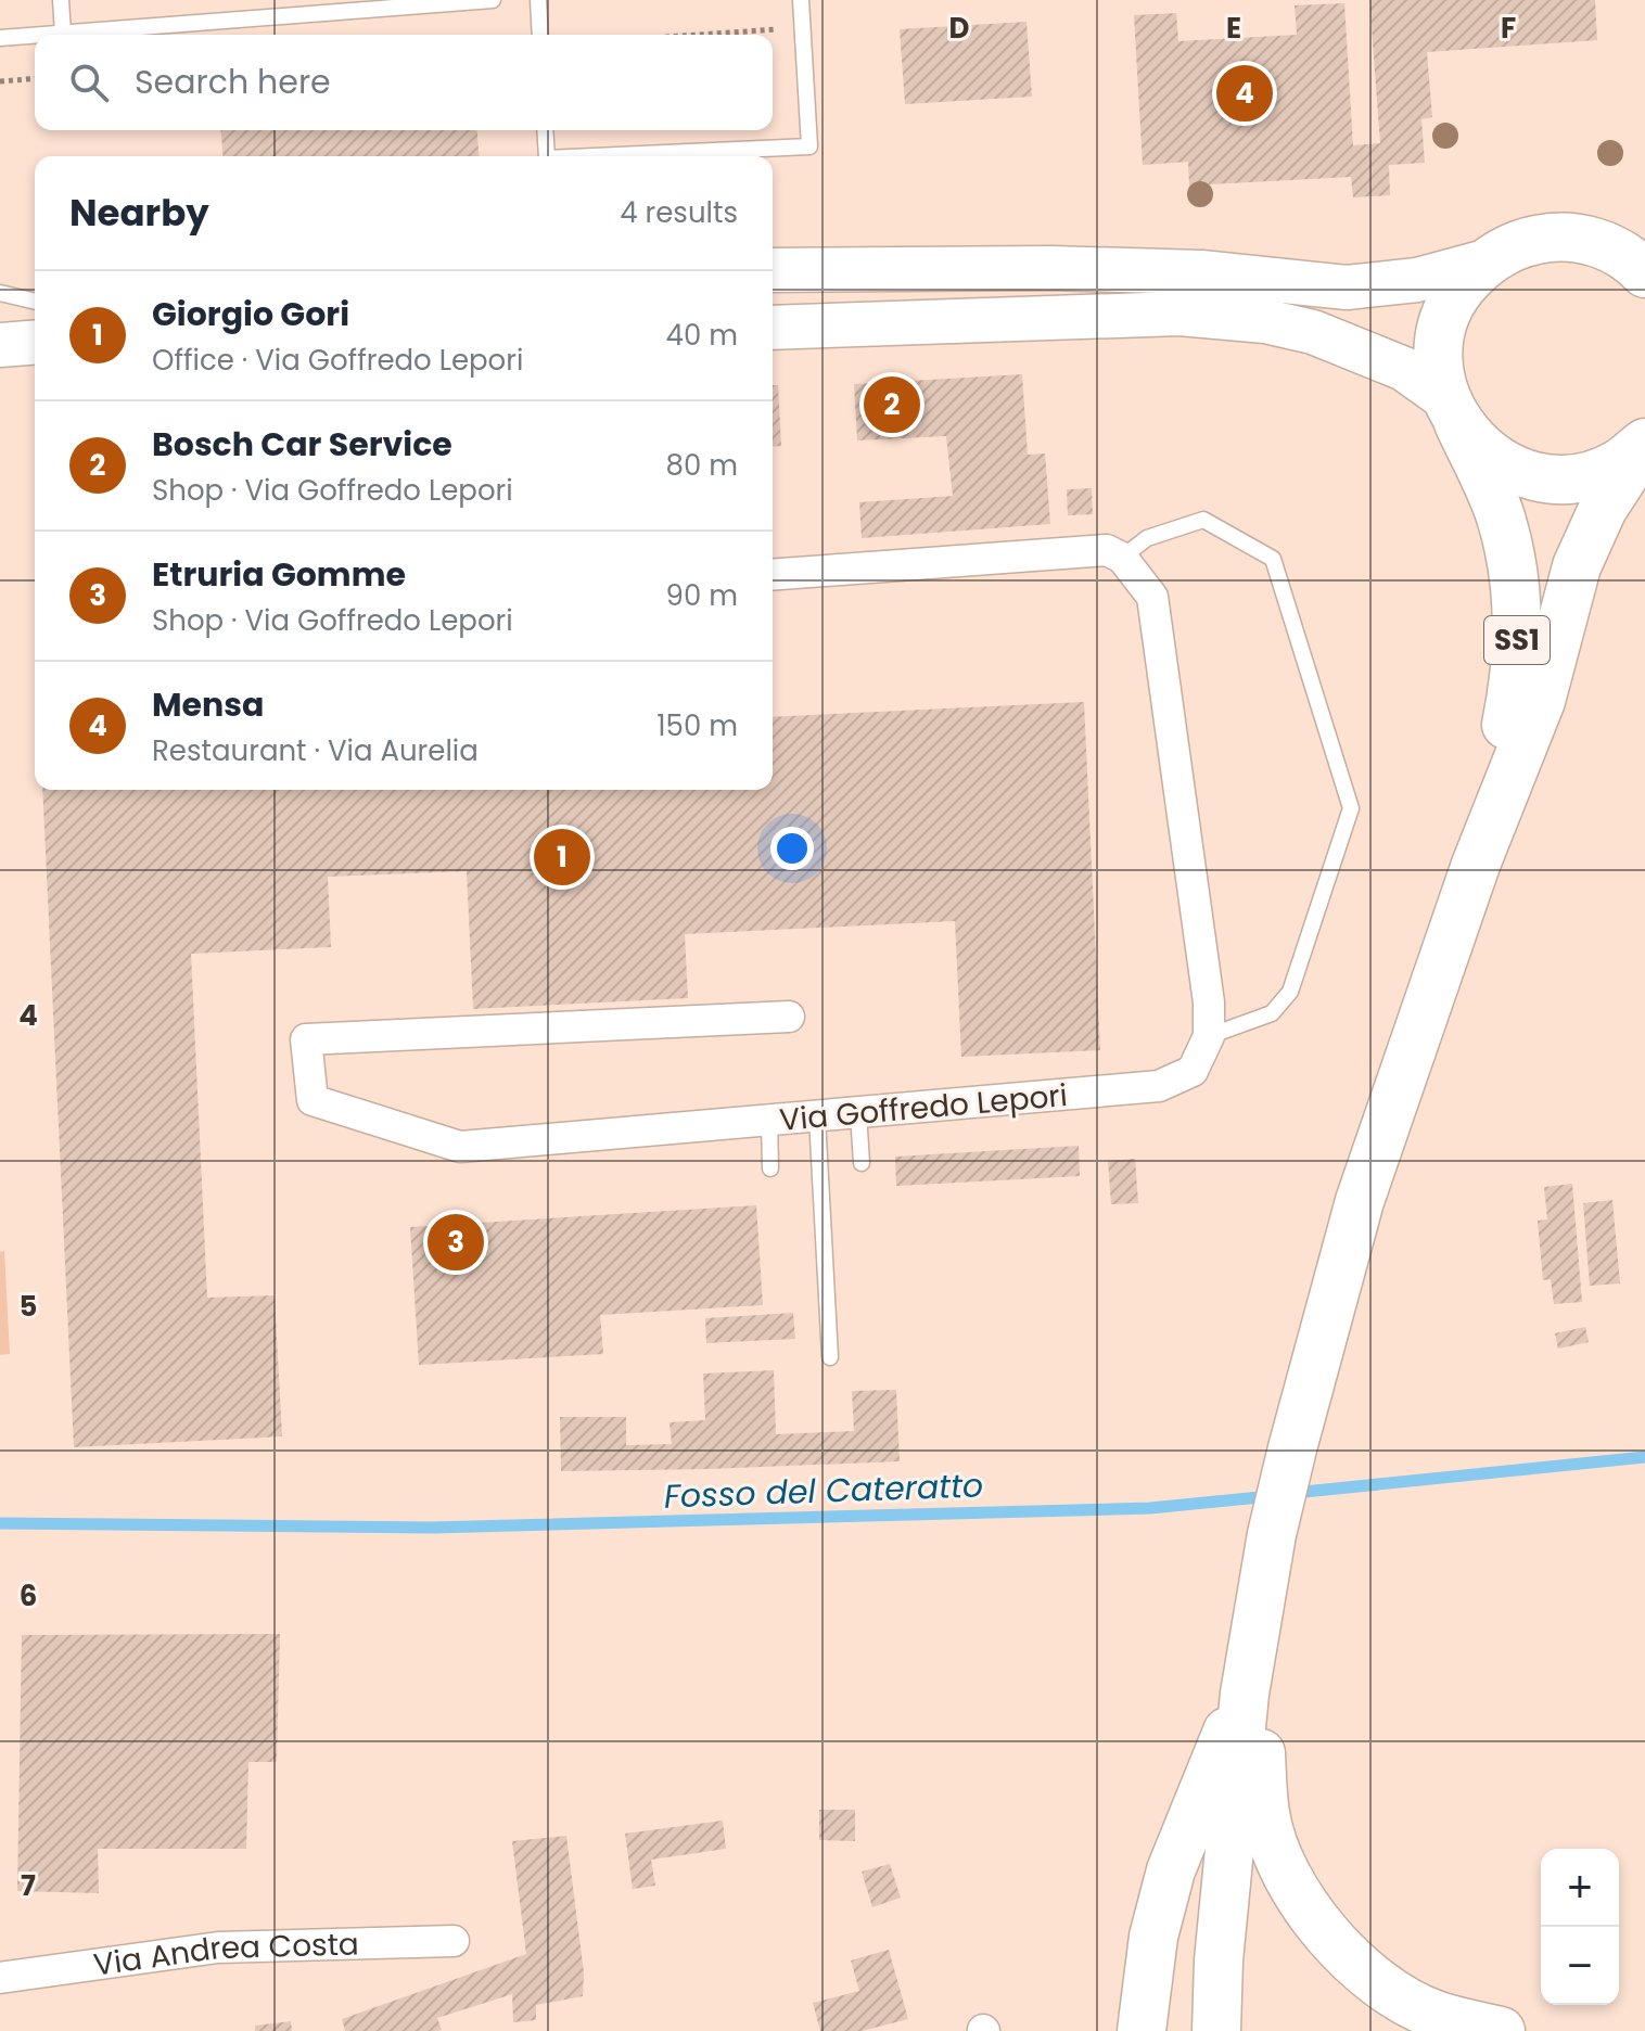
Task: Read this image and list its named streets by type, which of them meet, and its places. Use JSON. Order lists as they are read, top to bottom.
{
  "streets": {
    "main road": ["SS1"],
    "street": ["Via Goffredo Lepori", "Via Andrea Costa"]
  },
  "water": ["Fosso del Cateratto"],
  "page": {
    "search": "Search here",
    "pins": [
      "4",
      "2",
      "1",
      "3"
    ],
    "heading": ["Nearby", "4 results"],
    "list": [
      {
        "mark": "1",
        "name": "Giorgio Gori",
        "note": "Office · Via Goffredo Lepori",
        "value": "40 m"
      },
      {
        "mark": "2",
        "name": "Bosch Car Service",
        "note": "Shop · Via Goffredo Lepori",
        "value": "80 m"
      },
      {
        "mark": "3",
        "name": "Etruria Gomme",
        "note": "Shop · Via Goffredo Lepori",
        "value": "90 m"
      },
      {
        "mark": "4",
        "name": "Mensa",
        "note": "Restaurant · Via Aurelia",
        "value": "150 m"
      }
    ],
    "map_buttons": ["+", "−"]
  },
  "grid": {
    "columns": ["D", "E", "F"],
    "rows": [
      "4",
      "5",
      "6",
      "7"
    ]
  }
}
